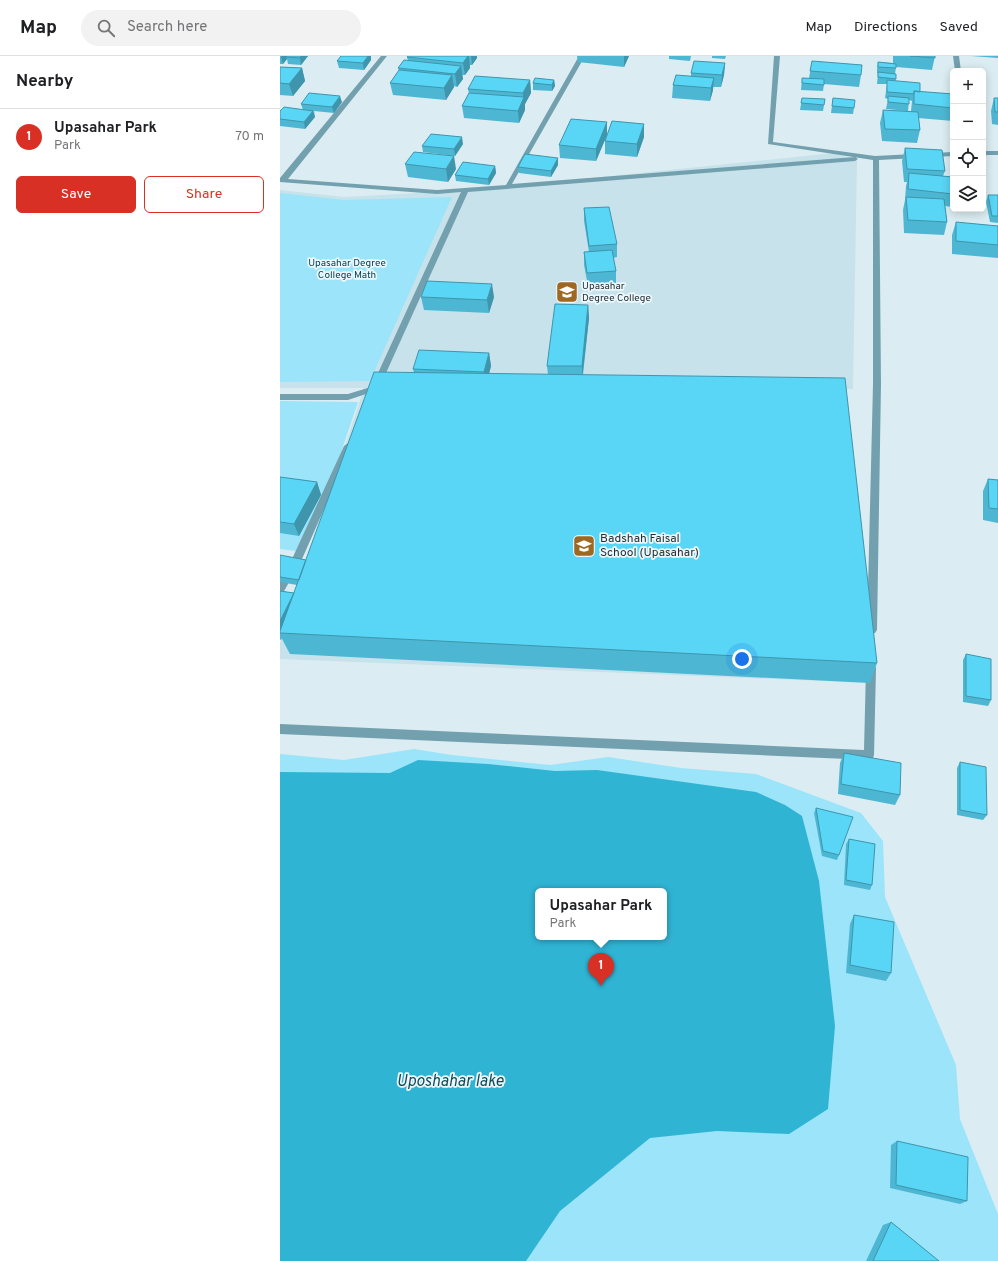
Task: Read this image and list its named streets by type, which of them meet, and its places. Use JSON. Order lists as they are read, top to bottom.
{
  "water": ["Uposhahar lake"],
  "parks": ["Upasahar Degree College Math"],
  "places": {
    "school or university": ["Upasahar Degree College", "Badshah Faisal School (Upasahar)"]
  },
  "page": {
    "header": "Map",
    "search": "Search here",
    "nav": ["Map", "Directions", "Saved"],
    "heading": "Nearby",
    "map_buttons": ["+", "−"],
    "list": [
      {
        "mark": "1",
        "name": "Upasahar Park",
        "note": "Park",
        "value": "70 m"
      }
    ],
    "buttons": ["Save", "Share"],
    "popup": ["Upasahar Park", "Park"],
    "pins": "1"
  }
}
